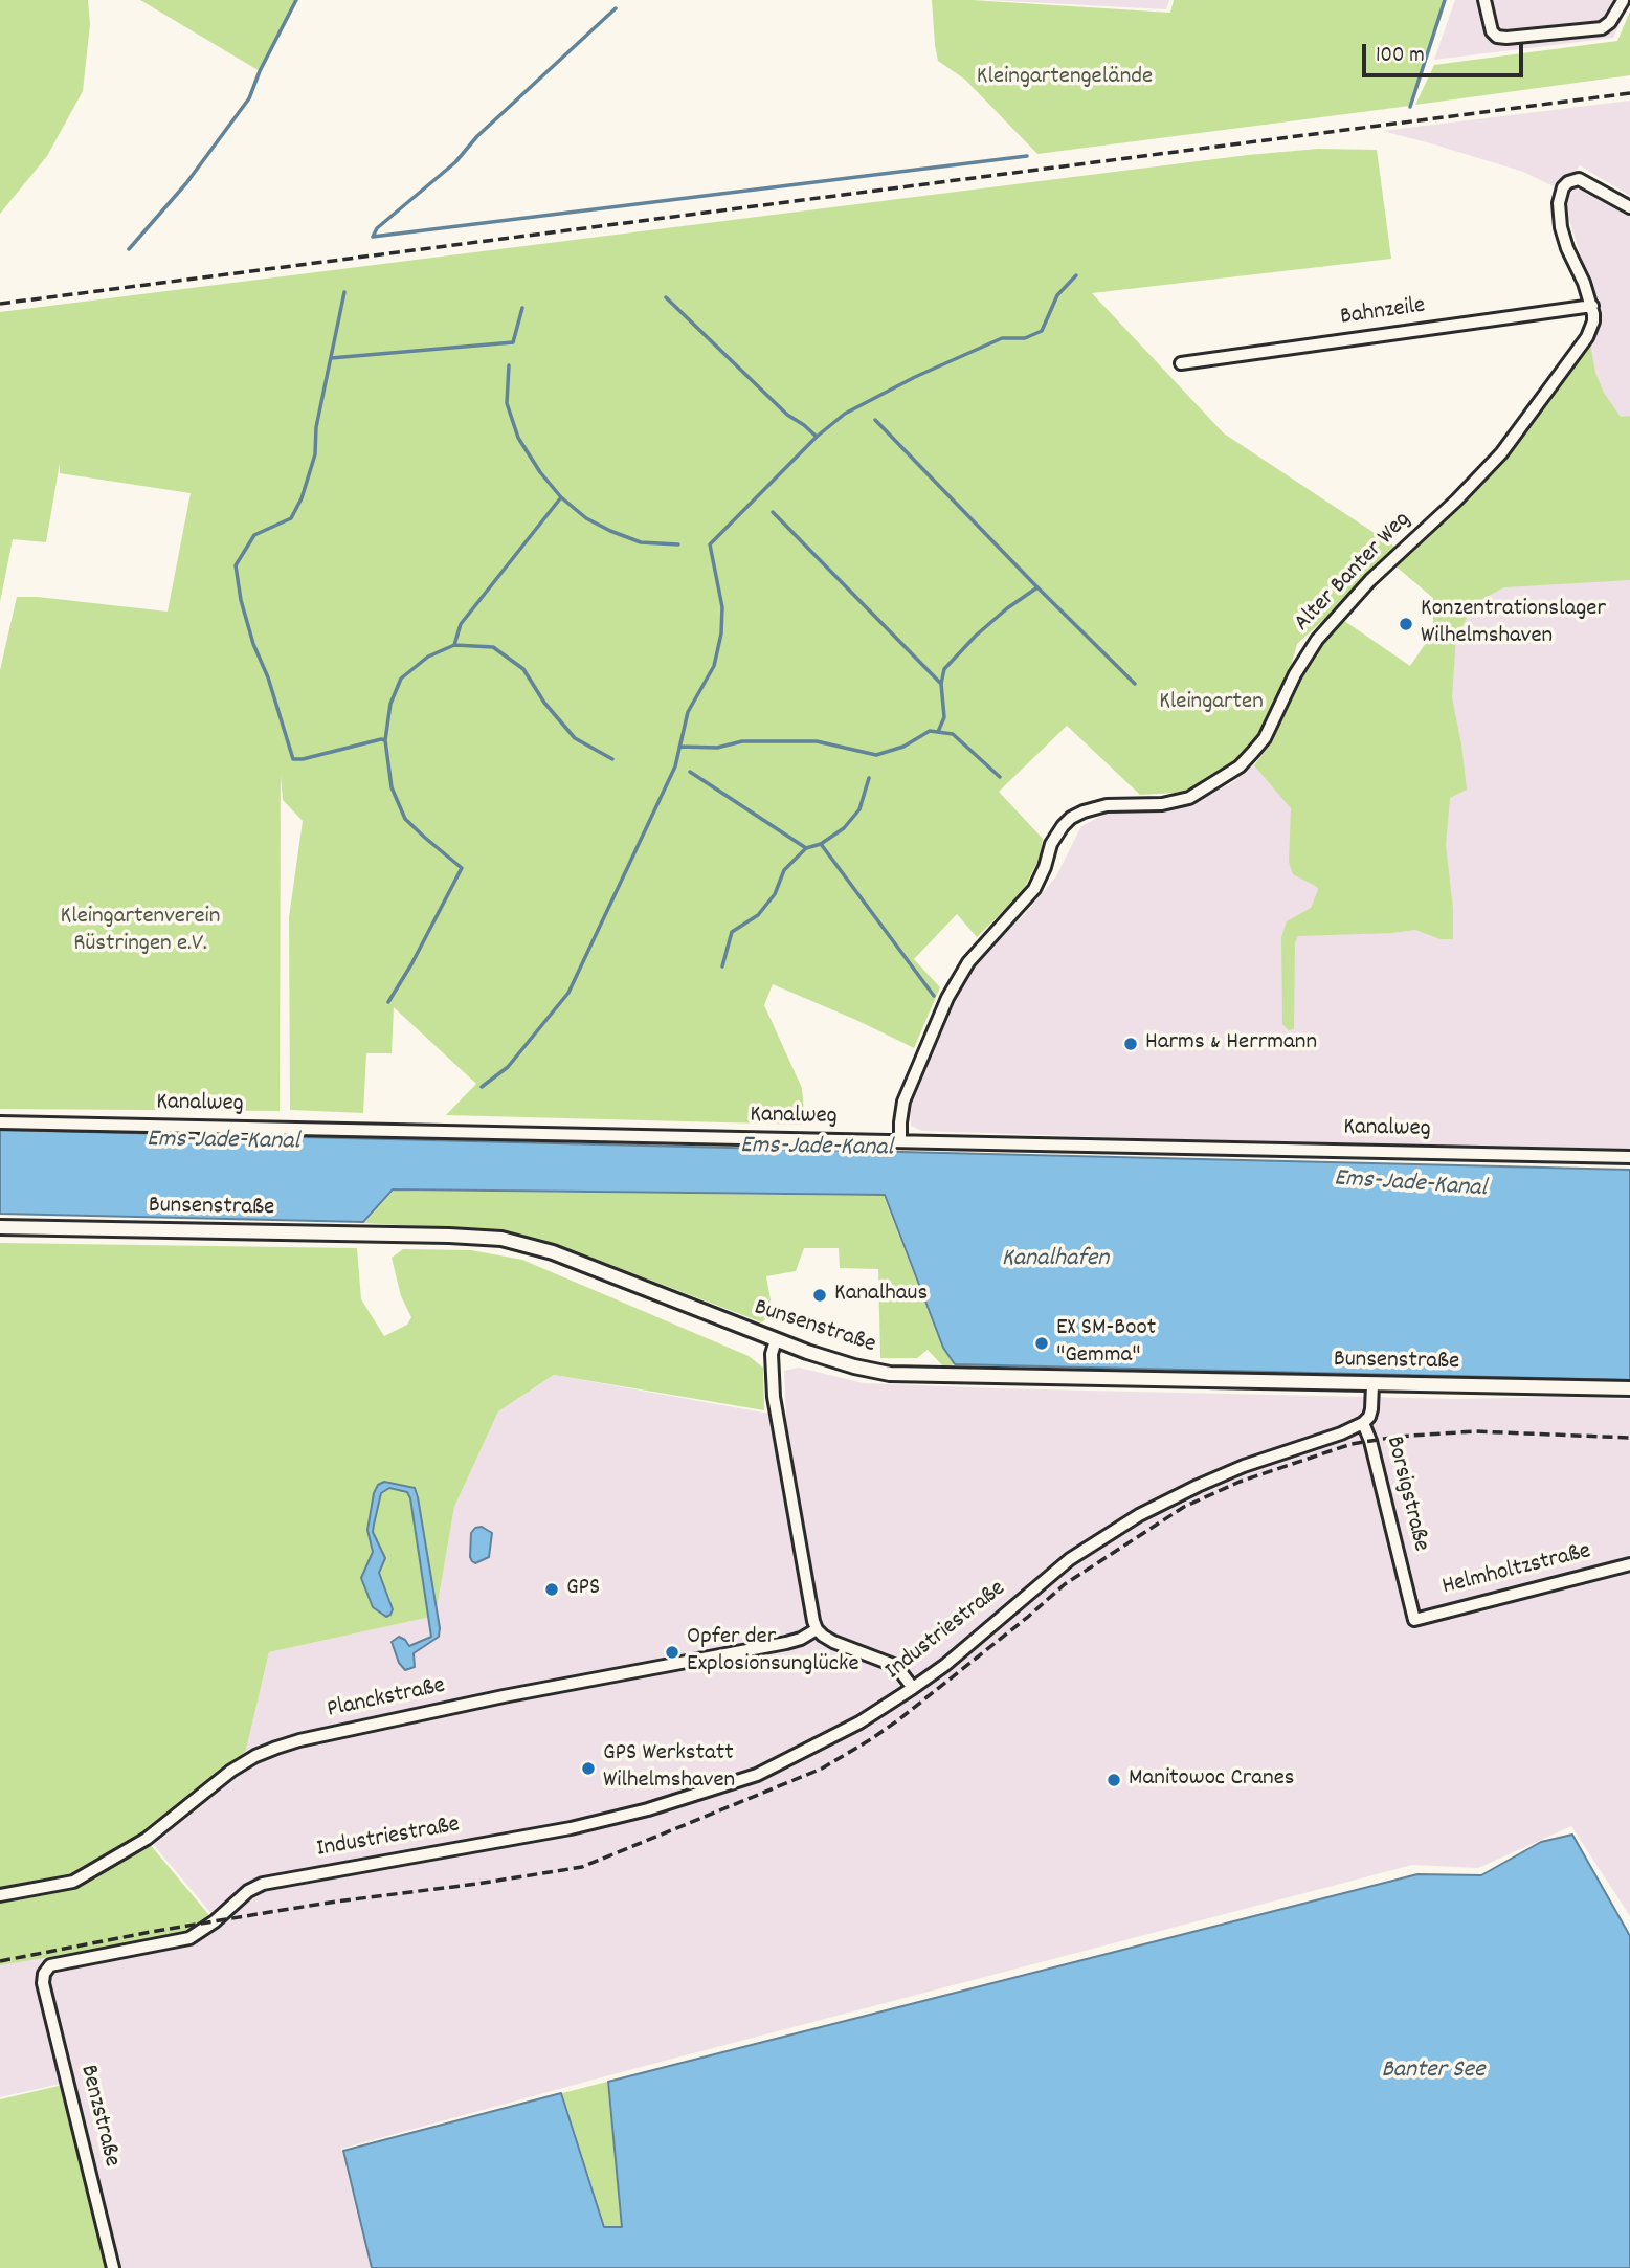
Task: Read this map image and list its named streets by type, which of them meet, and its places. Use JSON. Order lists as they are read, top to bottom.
{
  "streets": {
    "street": [
      "Bahnzeile",
      "Alter Banter Weg",
      "Kanalweg",
      "Bunsenstraße",
      "Borsigstraße",
      "Helmholtzstraße",
      "Industriestraße",
      "Planckstraße",
      "Benzstraße"
    ]
  },
  "crossings": [
    ["Bahnzeile", "Alter Banter Weg"],
    ["Alter Banter Weg", "Kanalweg"],
    ["Borsigstraße", "Helmholtzstraße"],
    ["Borsigstraße", "Industriestraße"],
    ["Industriestraße", "Benzstraße"]
  ],
  "water": ["Ems-Jade-Kanal", "Kanalhafen", "Banter See"],
  "parks": ["Kleingartengelände", "Kleingarten", "Kleingartenverein Rüstringen e.V."],
  "places": [
    "Konzentrationslager Wilhelmshaven",
    "Harms & Herrmann",
    "Kanalhaus",
    "EX SM-Boot \"Gemma\"",
    "GPS",
    "Opfer der Explosionsunglücke",
    "GPS Werkstatt Wilhelmshaven",
    "Manitowoc Cranes"
  ],
  "scale_bar": "100 m"
}
